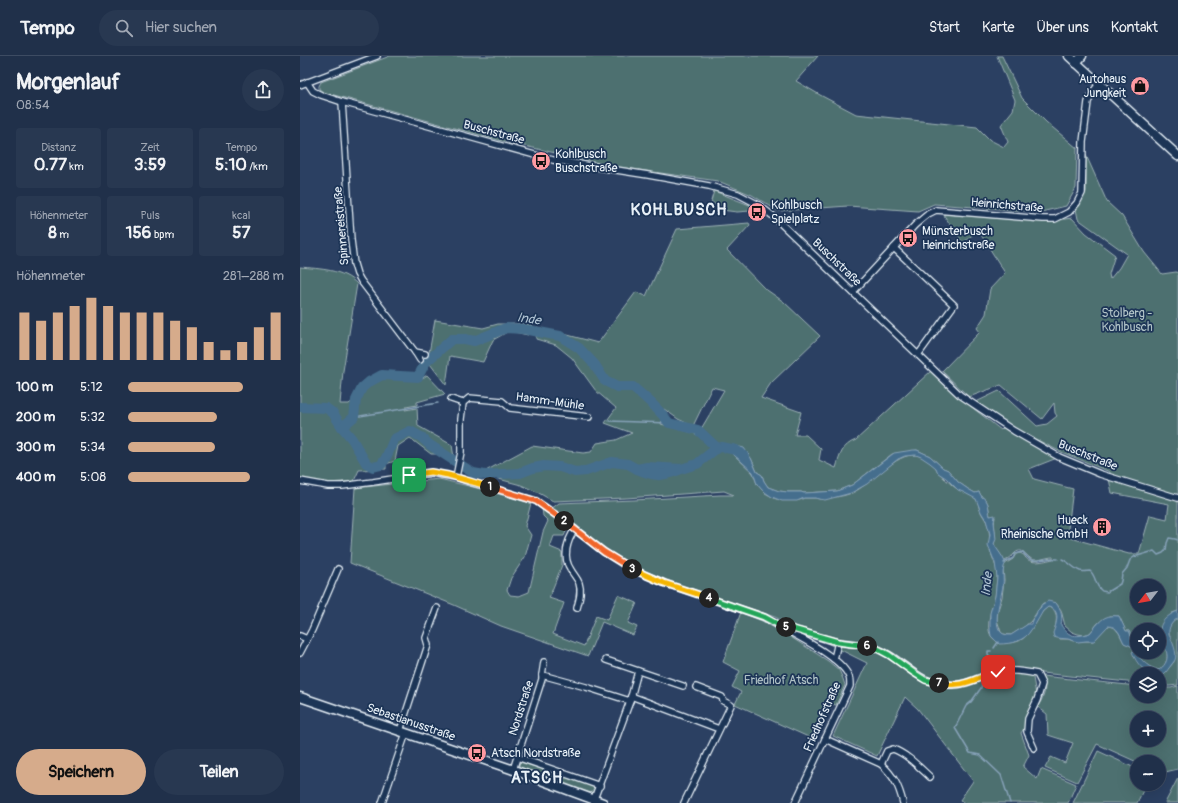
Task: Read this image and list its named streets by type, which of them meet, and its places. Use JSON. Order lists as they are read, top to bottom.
{
  "streets": {
    "main road": ["Sebastianusstraße"],
    "street": [
      "Buschstraße",
      "Heinrichstraße",
      "Spinnereistraße",
      "Hamm-Mühle",
      "Nordstraße",
      "Friedhofstraße"
    ]
  },
  "crossings": [
    ["Buschstraße", "Heinrichstraße"],
    ["Buschstraße", "Spinnereistraße"],
    ["Nordstraße", "Sebastianusstraße"]
  ],
  "districts": ["KOHLBUSCH", "ATSCH"],
  "water": ["Inde"],
  "parks": ["Stolberg - Kohlbusch", "Friedhof Atsch"],
  "places": {
    "shop": ["Autohaus Jungkeit"],
    "bus stop": [
      "Kohlbusch Buschstraße",
      "Kohlbusch Spielplatz",
      "Münsterbusch Heinrichstraße",
      "Atsch Nordstraße"
    ],
    "building": ["Hueck Rheinische GmbH"]
  },
  "north": "bottom left",
  "page": {
    "header": "Tempo",
    "search": "Hier suchen",
    "nav": [
      "Start",
      "Karte",
      "Über uns",
      "Kontakt"
    ],
    "heading": ["Morgenlauf", "08:54"],
    "stats": [
      ["Distanz", "0.77 km"],
      ["Zeit", "3:59"],
      ["Tempo", "5:10 /km"],
      ["Höhenmeter", "8 m"],
      ["Puls", "156 bpm"],
      ["kcal", "57"]
    ],
    "chart": ["Höhenmeter", "281–288 m"],
    "list": [
      {
        "name": "100 m",
        "note": "5:12"
      },
      {
        "name": "200 m",
        "note": "5:32"
      },
      {
        "name": "300 m",
        "note": "5:34"
      },
      {
        "name": "400 m",
        "note": "5:08"
      }
    ],
    "pins": [
      "1",
      "2",
      "3",
      "4",
      "5",
      "6",
      "7"
    ],
    "map_buttons": ["+", "−"],
    "buttons": ["Speichern", "Teilen"]
  }
}
